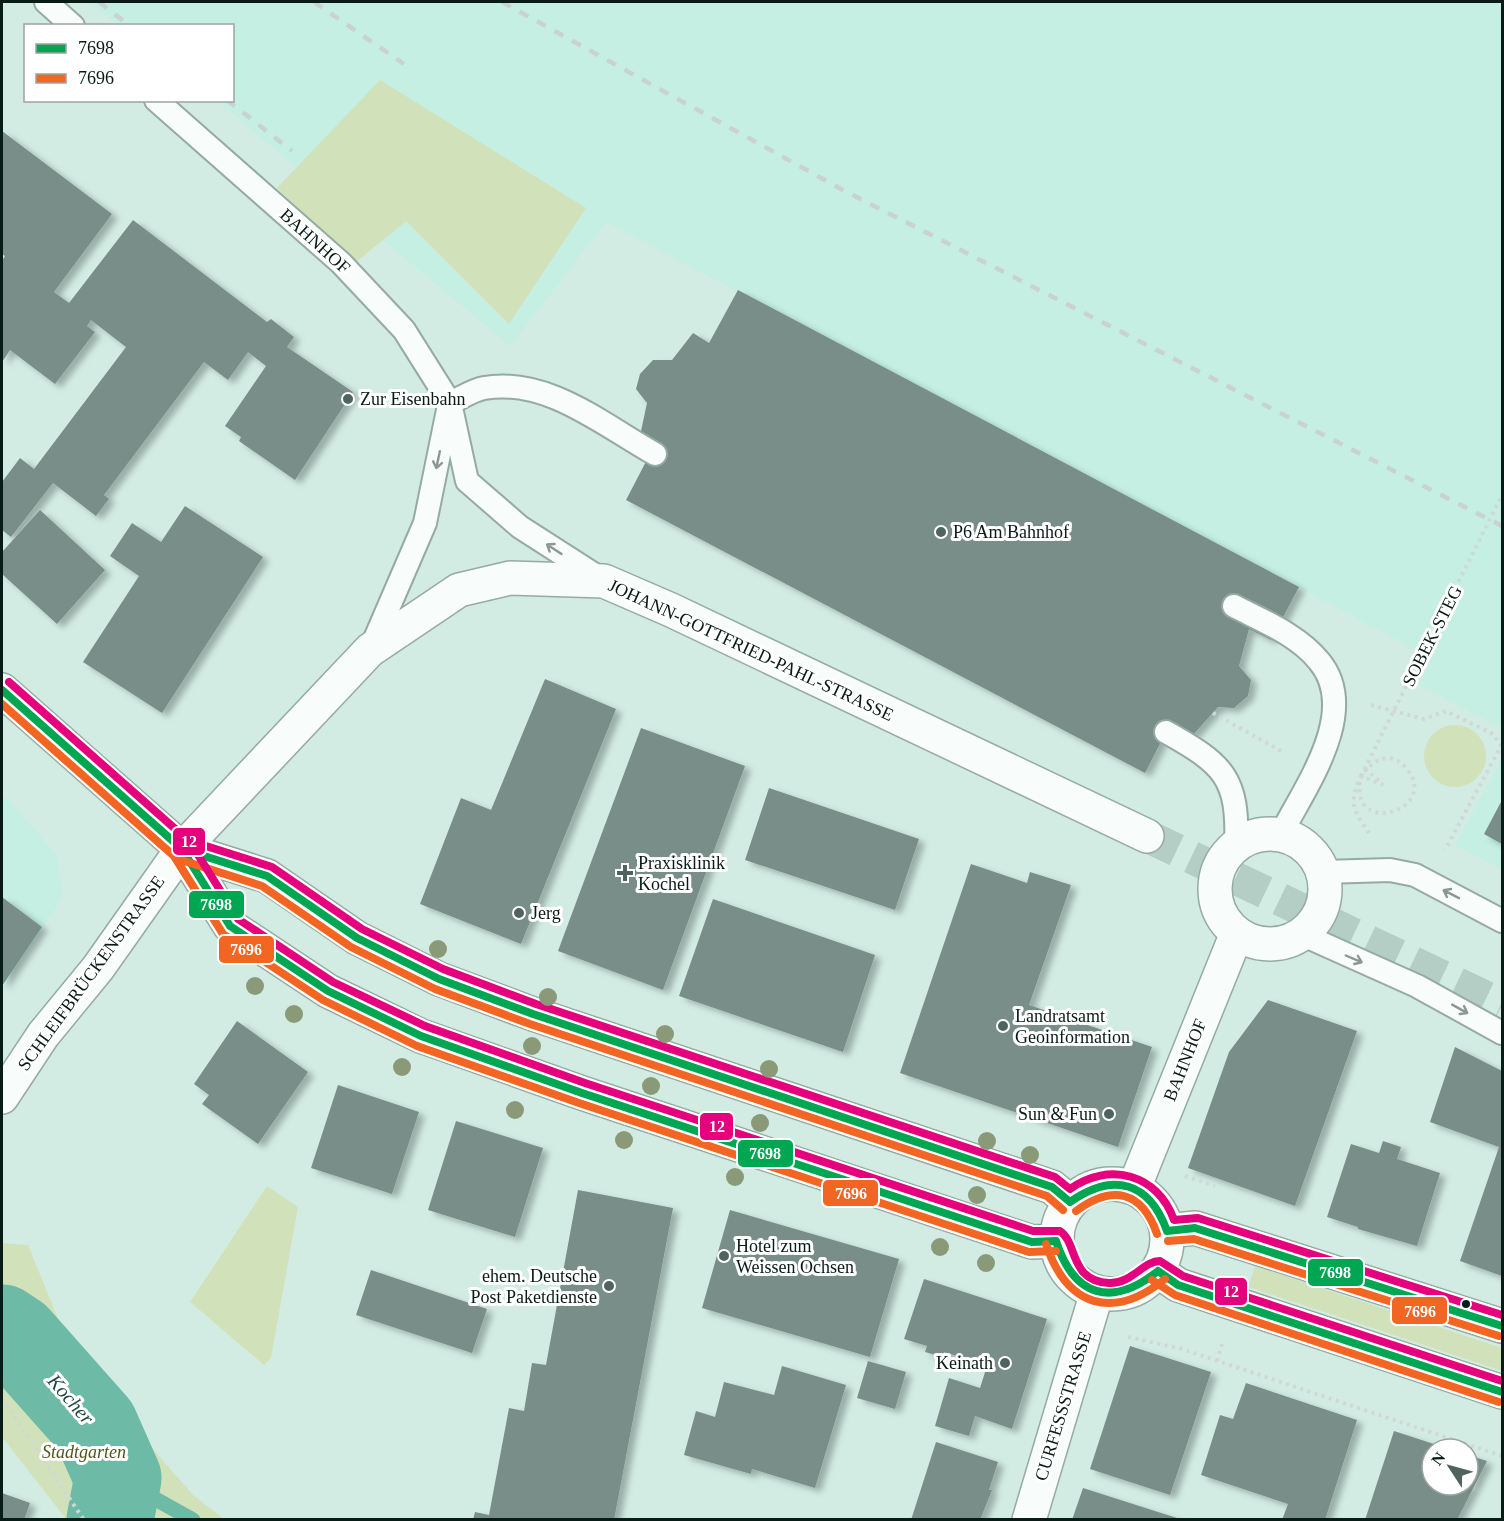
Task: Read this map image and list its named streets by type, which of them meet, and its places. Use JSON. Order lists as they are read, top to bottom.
{
  "streets": {
    "street": [
      "BAHNHOF",
      "JOHANN-GOTTFRIED-PAHL-STRASSE",
      "SCHLEIFBRÜCKENSTRASSE",
      "CURFESSSTRASSE"
    ],
    "path": ["SOBEK-STEG"]
  },
  "crossings": [
    ["BAHNHOF", "JOHANN-GOTTFRIED-PAHL-STRASSE"],
    ["BAHNHOF", "CURFESSSTRASSE"],
    ["JOHANN-GOTTFRIED-PAHL-STRASSE", "SCHLEIFBRÜCKENSTRASSE"]
  ],
  "water": ["Kocher"],
  "parks": ["Stadtgarten"],
  "places": {
    "other": [
      "Zur Eisenbahn",
      "P6 Am Bahnhof",
      "Jerg",
      "Landratsamt Geoinformation",
      "Sun & Fun",
      "Hotel zum Weissen Ochsen",
      "ehem. Deutsche Post Paketdienste",
      "Keinath"
    ],
    "health": ["Praxisklinik Kochel"]
  },
  "lines": ["transit line 12", "transit line 7698", "transit line 7696"],
  "legend": ["7698", "7696"],
  "north": "top left"
}
